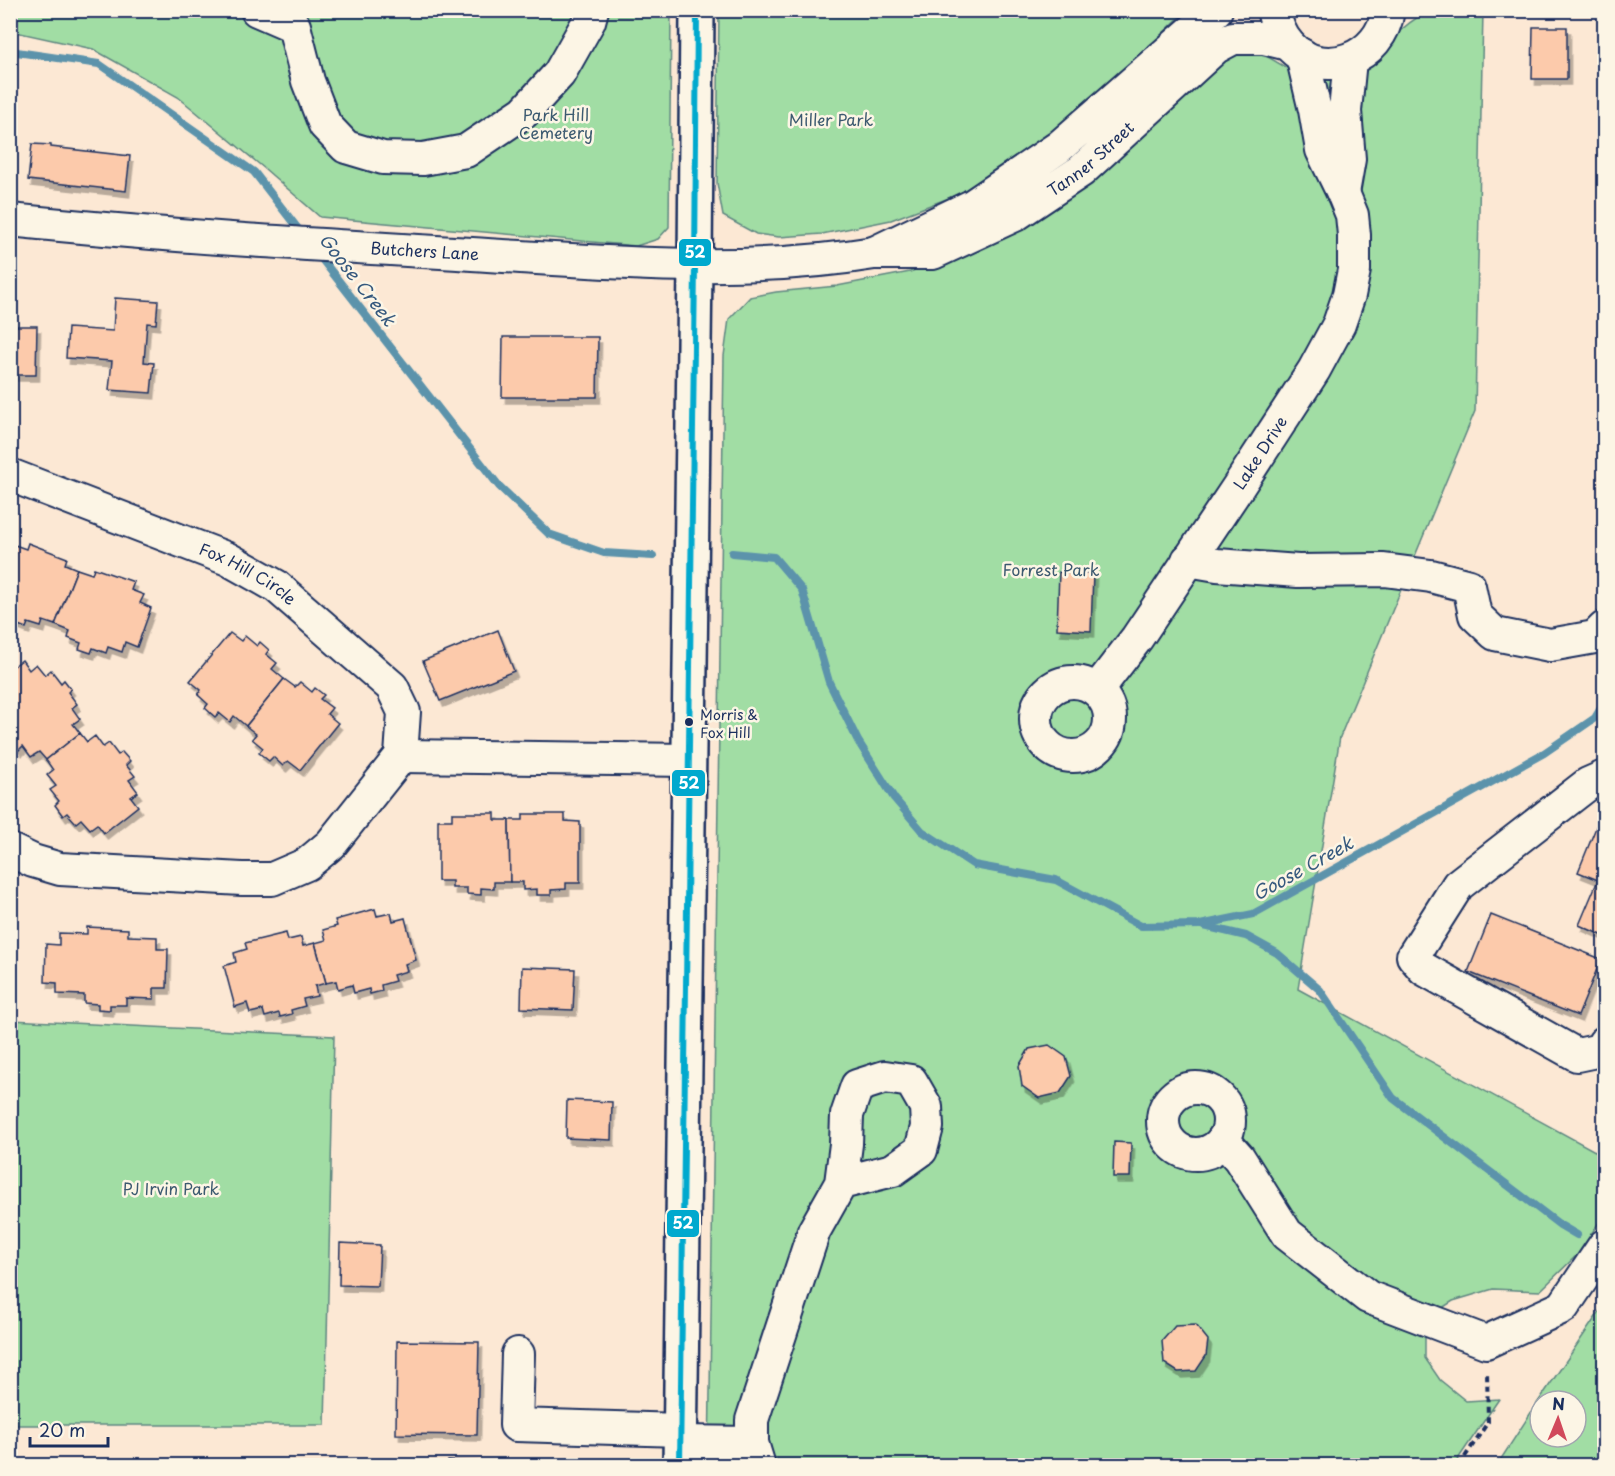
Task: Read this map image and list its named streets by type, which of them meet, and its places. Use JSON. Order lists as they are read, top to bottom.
{
  "streets": {
    "street": [
      "Tanner Street",
      "Butchers Lane",
      "Lake Drive",
      "Fox Hill Circle"
    ]
  },
  "crossings": [
    ["Tanner Street", "Butchers Lane"],
    ["Tanner Street", "Lake Drive"]
  ],
  "water": ["Goose Creek"],
  "parks": [
    "Park Hill Cemetery",
    "Miller Park",
    "Forrest Park",
    "PJ Irvin Park"
  ],
  "places": ["Morris & Fox Hill"],
  "lines": ["transit line 52"],
  "scale_bar": "20 m",
  "north": "top"
}
